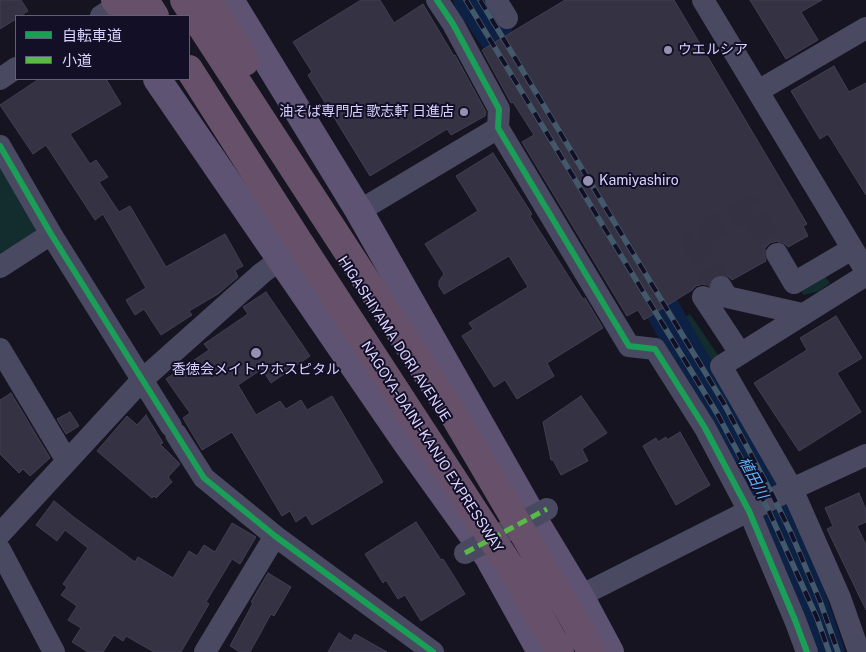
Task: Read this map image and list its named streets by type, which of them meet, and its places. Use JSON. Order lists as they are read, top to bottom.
{
  "streets": {
    "highway": ["NAGOYA-DAINI-KANJO EXPRESSWAY"],
    "main road": ["HIGASHIYAMA DORI AVENUE"]
  },
  "water": ["植田川"],
  "places": [
    "ウエルシア",
    "油そば専門店 歌志軒 日進店",
    "Kamiyashiro",
    "香徳会メイトウホスピタル"
  ],
  "legend": ["自転車道", "小道"]
}
